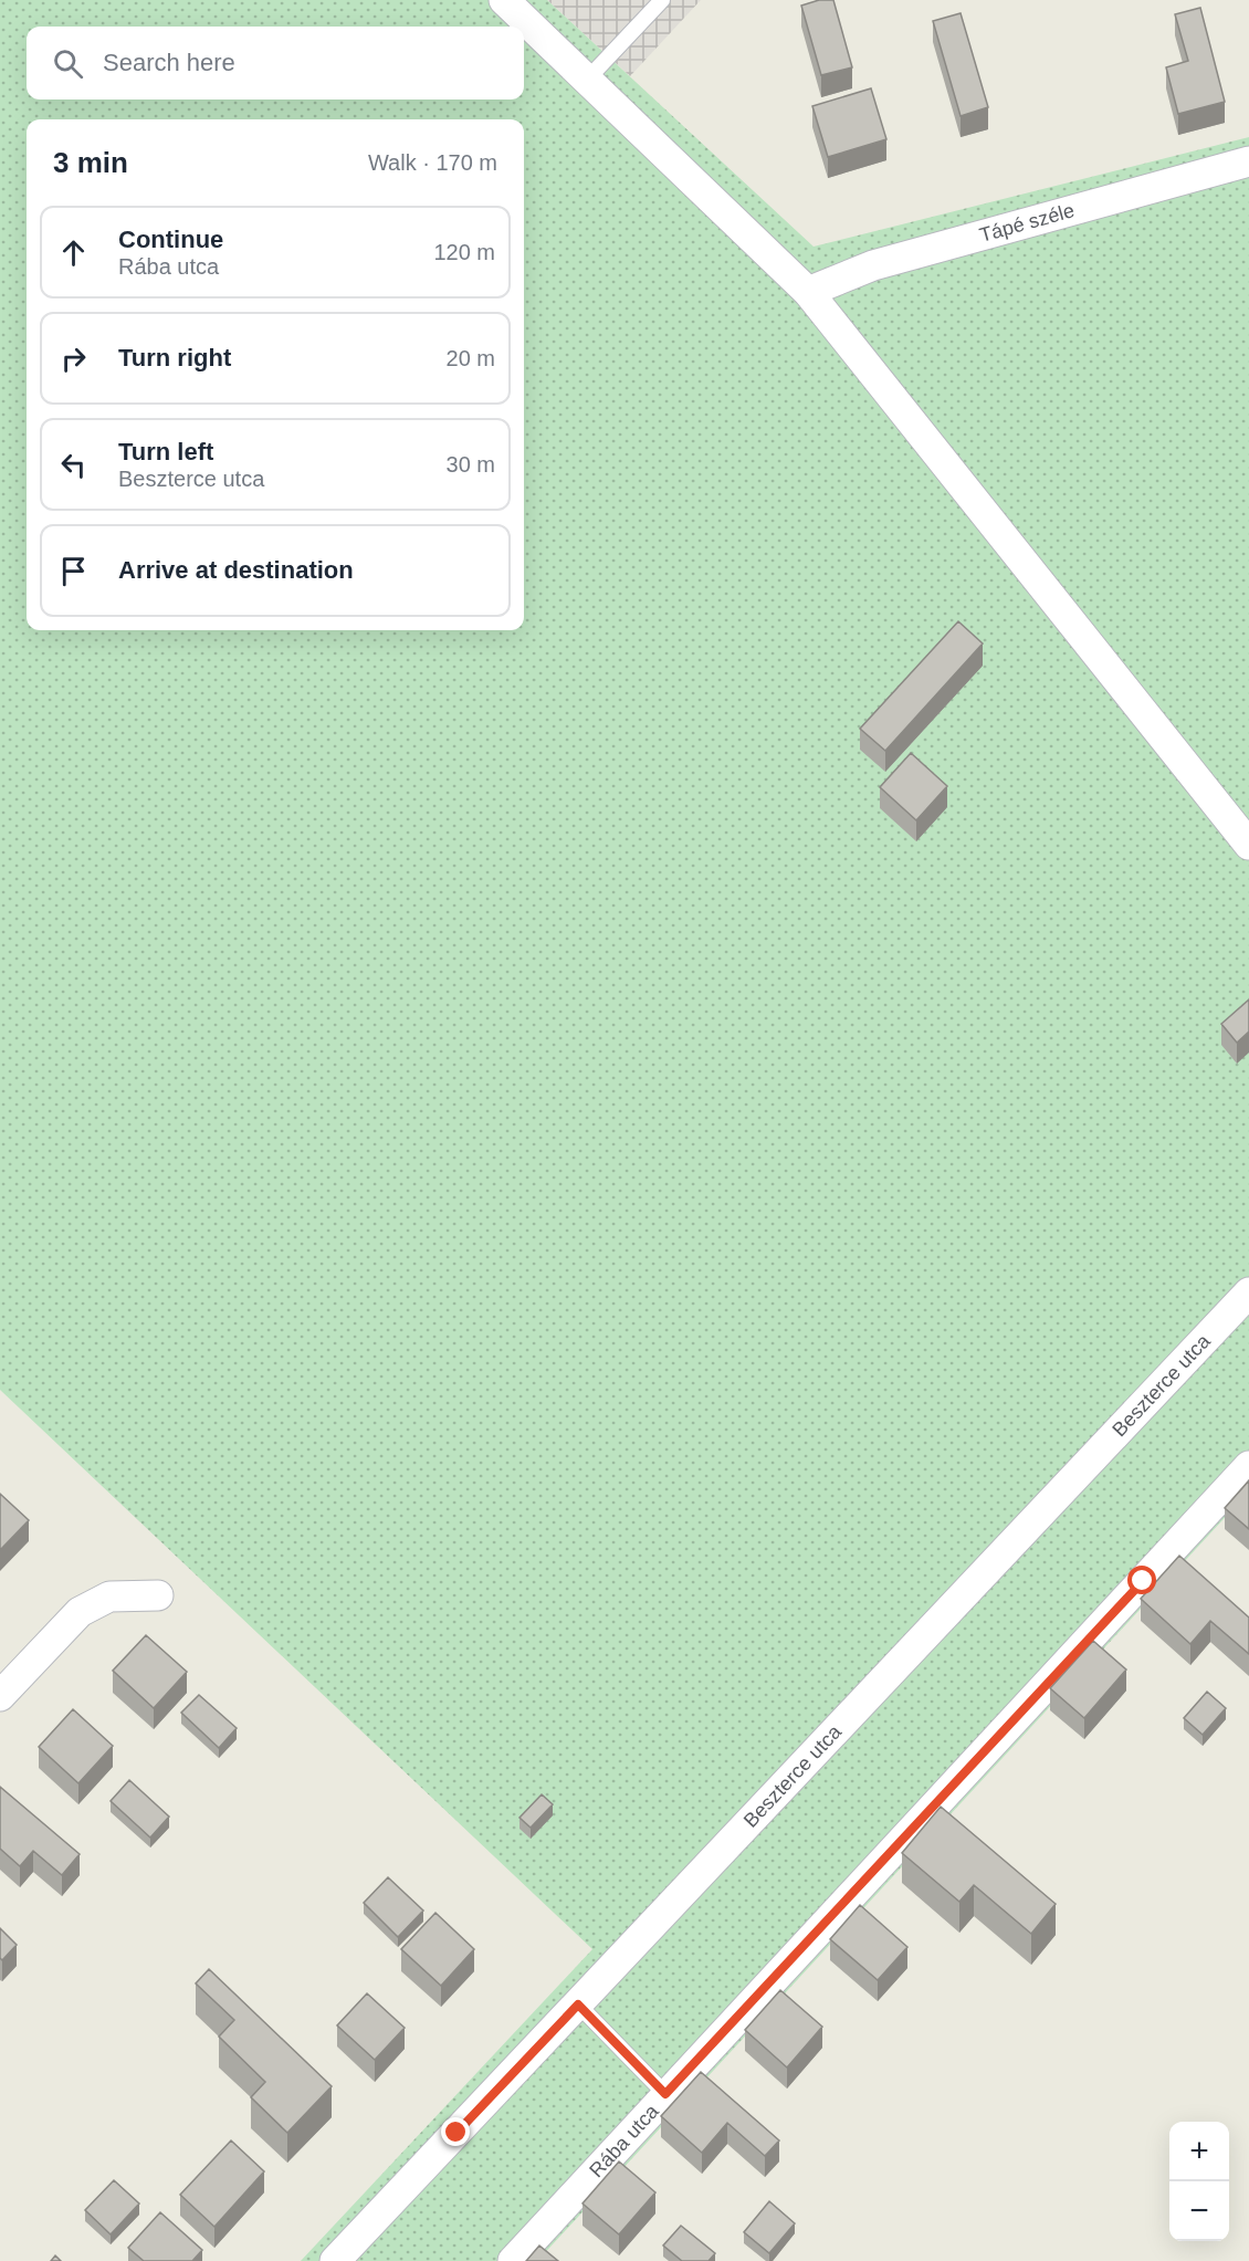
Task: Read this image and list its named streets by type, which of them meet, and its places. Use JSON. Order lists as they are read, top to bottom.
{
  "streets": {
    "street": ["Tápé széle", "Beszterce utca", "Rába utca"]
  },
  "page": {
    "search": "Search here",
    "heading": ["3 min", "Walk · 170 m"],
    "list": [
      ["Continue", "Rába utca", "120 m"],
      ["Turn right", "20 m"],
      ["Turn left", "Beszterce utca", "30 m"],
      "Arrive at destination"
    ],
    "map_buttons": ["+", "−"]
  }
}
